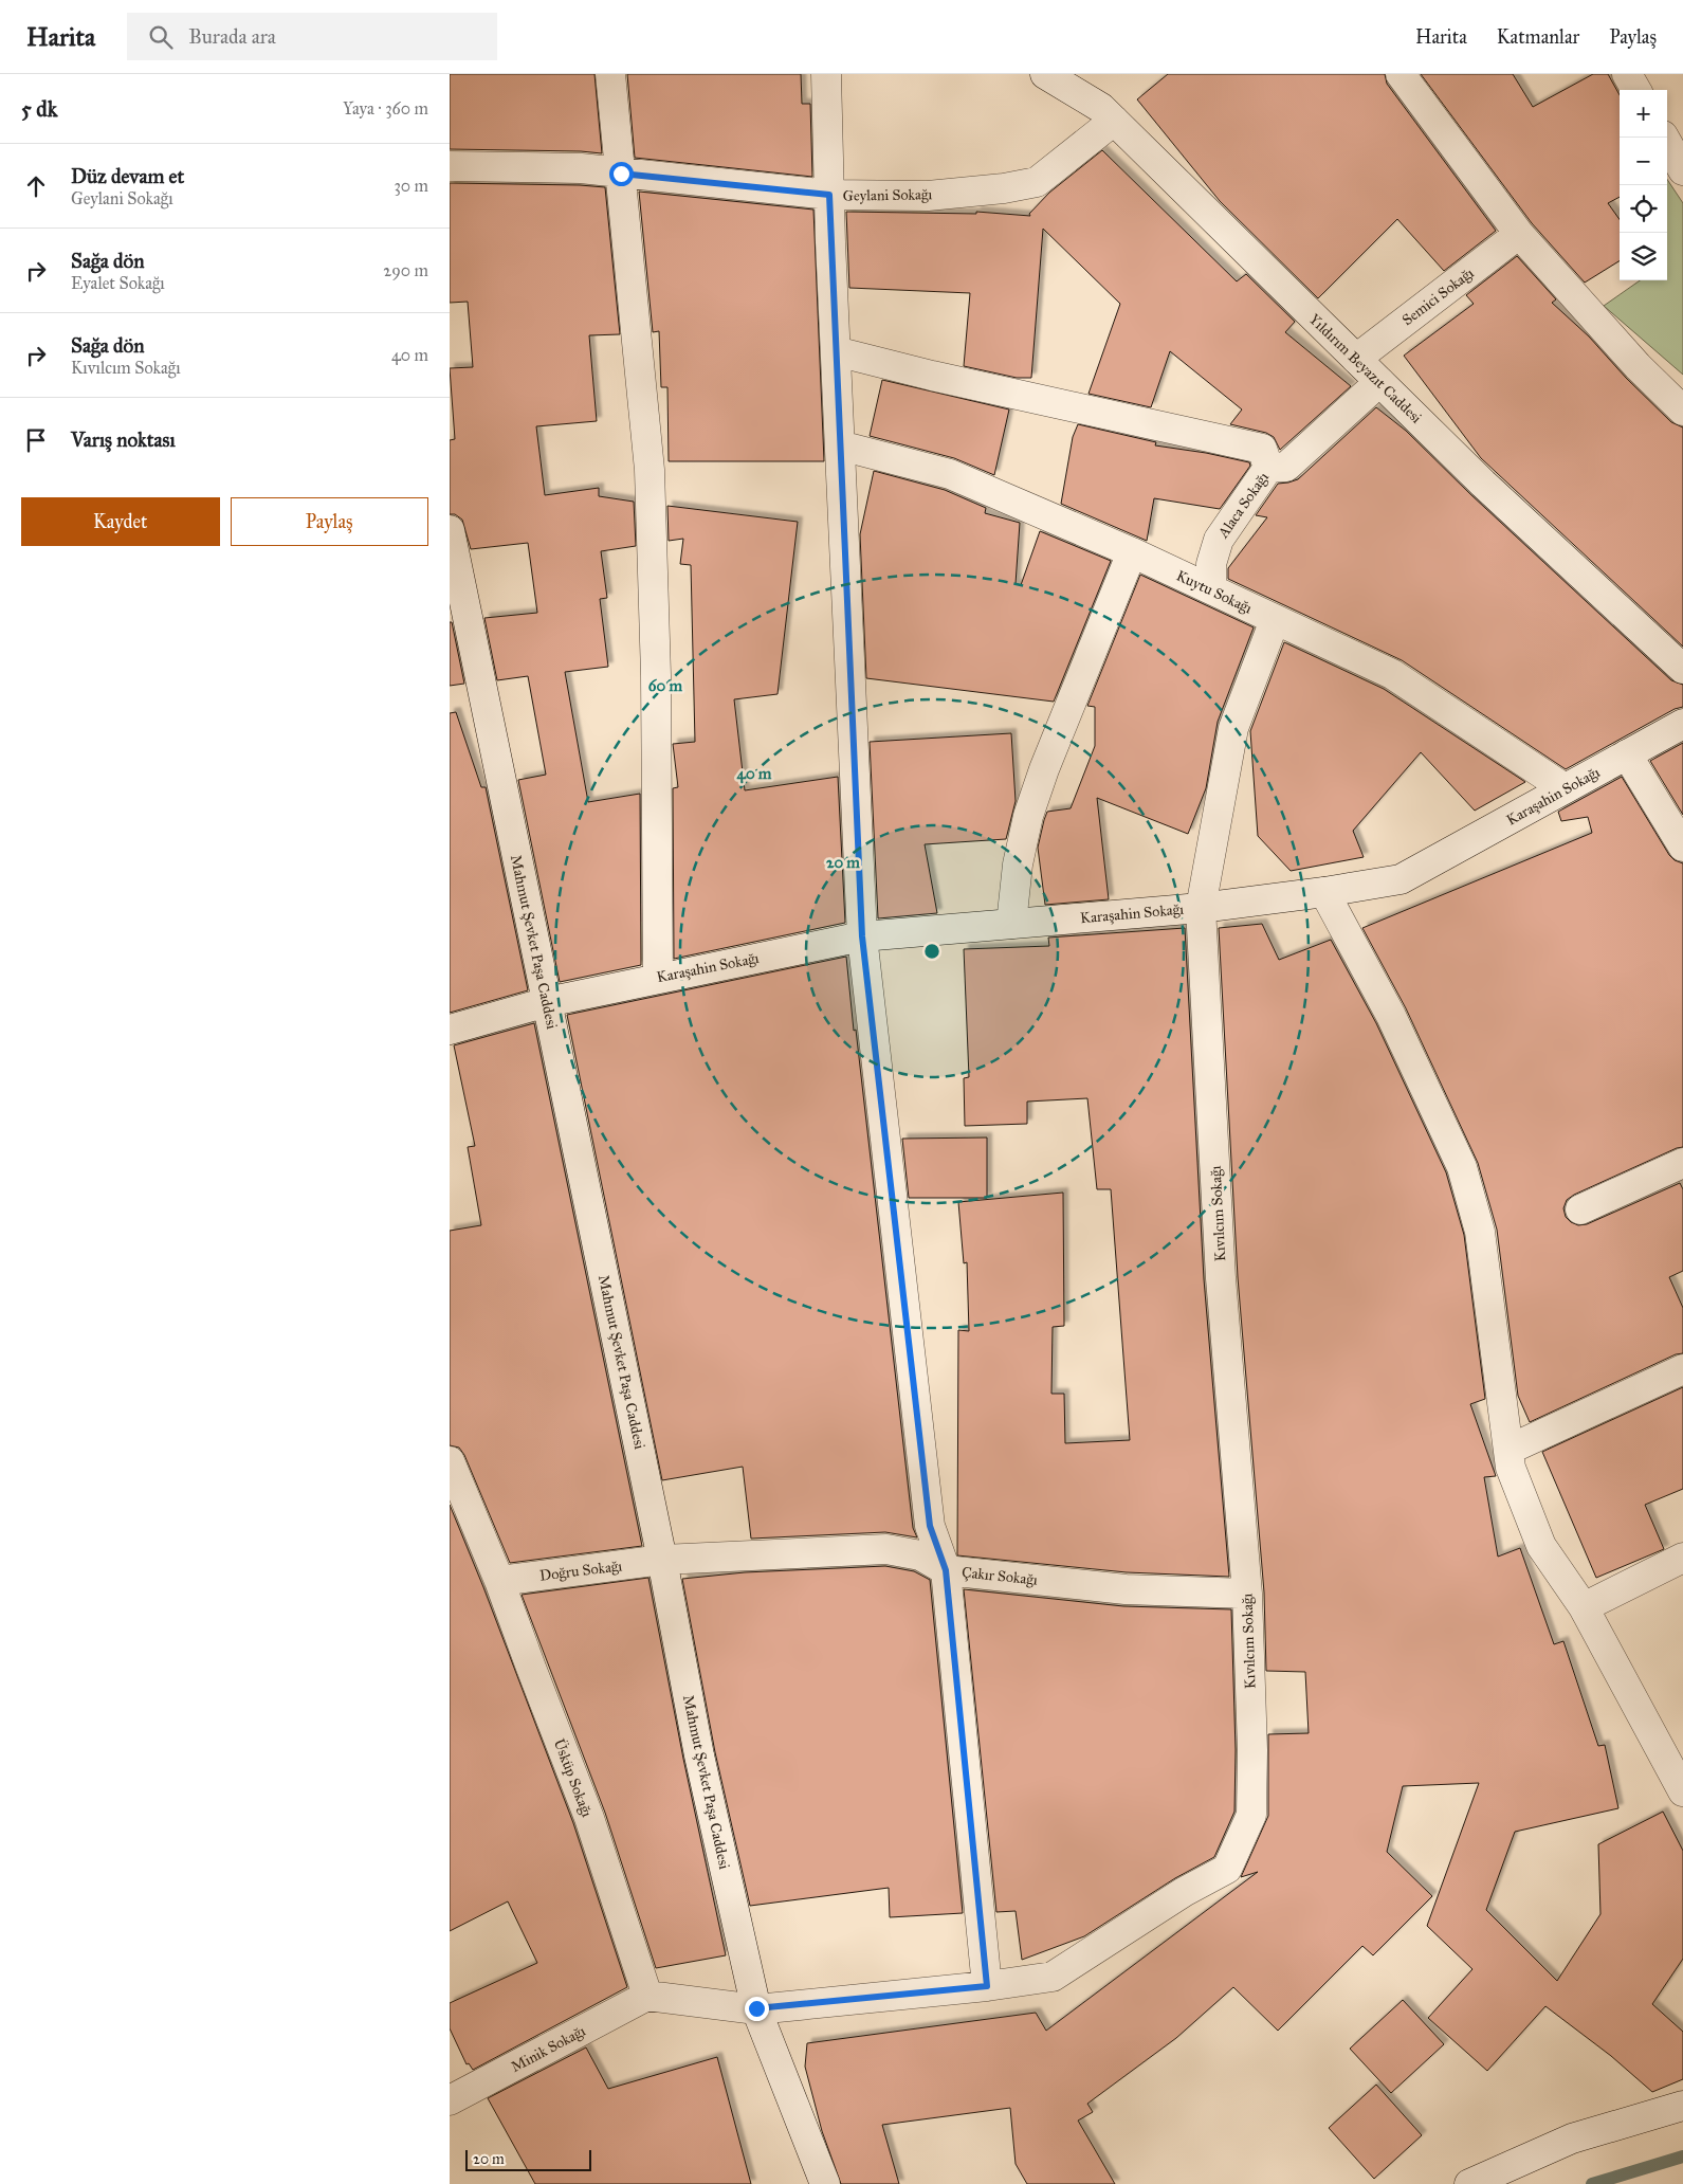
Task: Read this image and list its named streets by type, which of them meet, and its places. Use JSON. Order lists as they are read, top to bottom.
{
  "streets": {
    "street": [
      "Geylani Sokağı",
      "Semici Sokağı",
      "Yıldırım Beyazıt Caddesi",
      "Alaca Sokağı",
      "Kuytu Sokağı",
      "Karaşahin Sokağı",
      "Mahmut Şevket Paşa Caddesi",
      "Kıvılcım Sokağı",
      "Doğru Sokağı",
      "Çakır Sokağı",
      "Üsküp Sokağı",
      "Minik Sokağı"
    ]
  },
  "crossings": [
    ["Geylani Sokağı", "Yıldırım Beyazıt Caddesi"],
    ["Semici Sokağı", "Yıldırım Beyazıt Caddesi"],
    ["Yıldırım Beyazıt Caddesi", "Alaca Sokağı"],
    ["Alaca Sokağı", "Kuytu Sokağı"],
    ["Kuytu Sokağı", "Karaşahin Sokağı"],
    ["Kuytu Sokağı", "Kıvılcım Sokağı"],
    ["Karaşahin Sokağı", "Mahmut Şevket Paşa Caddesi"],
    ["Karaşahin Sokağı", "Kıvılcım Sokağı"],
    ["Mahmut Şevket Paşa Caddesi", "Kıvılcım Sokağı"],
    ["Mahmut Şevket Paşa Caddesi", "Doğru Sokağı"],
    ["Mahmut Şevket Paşa Caddesi", "Çakır Sokağı"],
    ["Kıvılcım Sokağı", "Çakır Sokağı"],
    ["Doğru Sokağı", "Çakır Sokağı"],
    ["Doğru Sokağı", "Üsküp Sokağı"],
    ["Üsküp Sokağı", "Minik Sokağı"]
  ],
  "scale_bar": "20 m",
  "page": {
    "header": "Harita",
    "search": "Burada ara",
    "nav": ["Harita", "Katmanlar", "Paylaş"],
    "heading": ["5 dk", "Yaya · 360 m"],
    "map_buttons": ["+", "−"],
    "list": [
      ["Düz devam et", "Geylani Sokağı", "30 m"],
      ["Sağa dön", "Eyalet Sokağı", "290 m"],
      ["Sağa dön", "Kıvılcım Sokağı", "40 m"],
      "Varış noktası"
    ],
    "buttons": ["Kaydet", "Paylaş"],
    "scale": "20 m"
  },
  "rings": ["60 m", "40 m", "20 m"]
}
